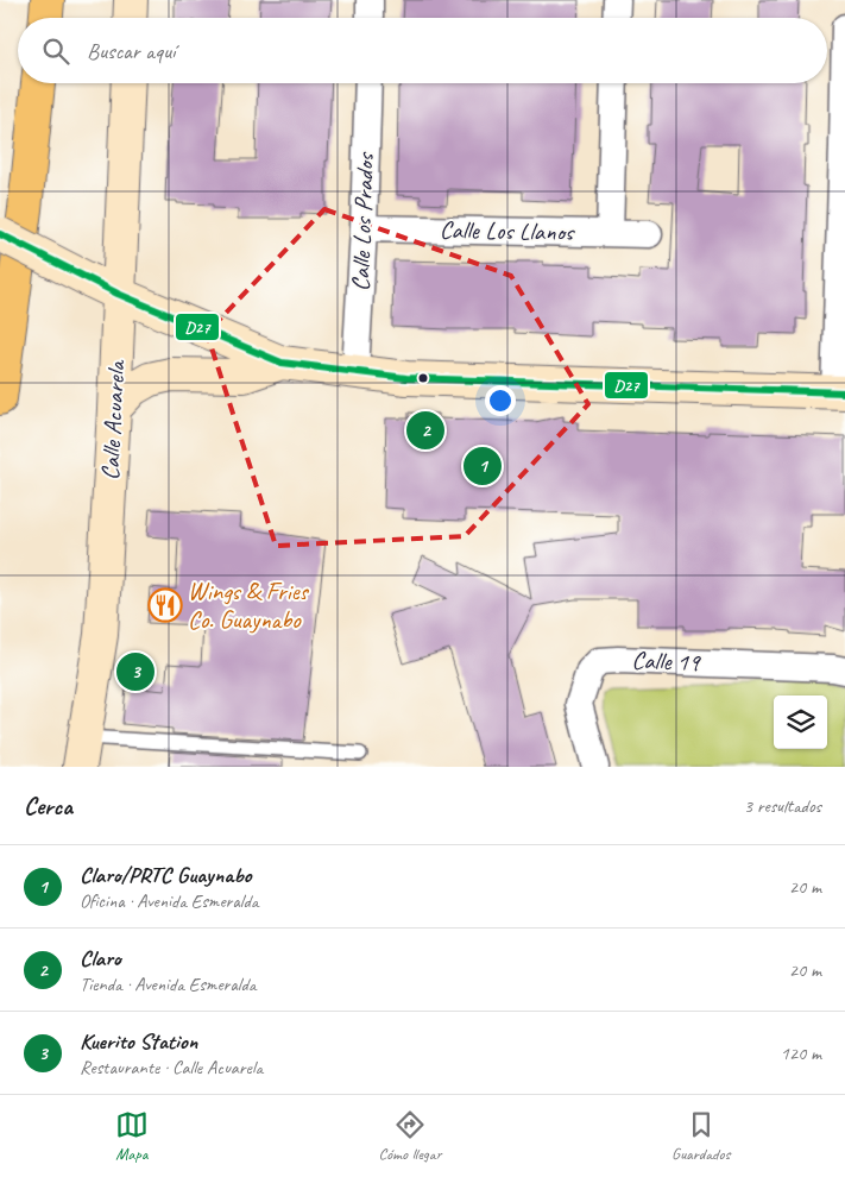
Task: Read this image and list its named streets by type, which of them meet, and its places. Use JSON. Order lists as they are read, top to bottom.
{
  "streets": {
    "street": [
      "Calle Los Prados",
      "Calle Los Llanos",
      "Calle Acuarela",
      "Calle 19"
    ]
  },
  "crossings": [
    ["Calle Los Prados", "Calle Los Llanos"]
  ],
  "places": {
    "restaurant": ["Wings & Fries Co. Guaynabo"]
  },
  "lines": ["transit line D27"],
  "page": {
    "search": "Buscar aquí",
    "pins": ["2", "1", "3"],
    "heading": ["Cerca", "3 resultados"],
    "list": [
      {
        "mark": "1",
        "name": "Claro/PRTC Guaynabo",
        "note": "Oficina · Avenida Esmeralda",
        "value": "20 m"
      },
      {
        "mark": "2",
        "name": "Claro",
        "note": "Tienda · Avenida Esmeralda",
        "value": "20 m"
      },
      {
        "mark": "3",
        "name": "Kuerito Station",
        "note": "Restaurante · Calle Acuarela",
        "value": "120 m"
      }
    ],
    "nav": ["Mapa", "Cómo llegar", "Guardados"]
  }
}
